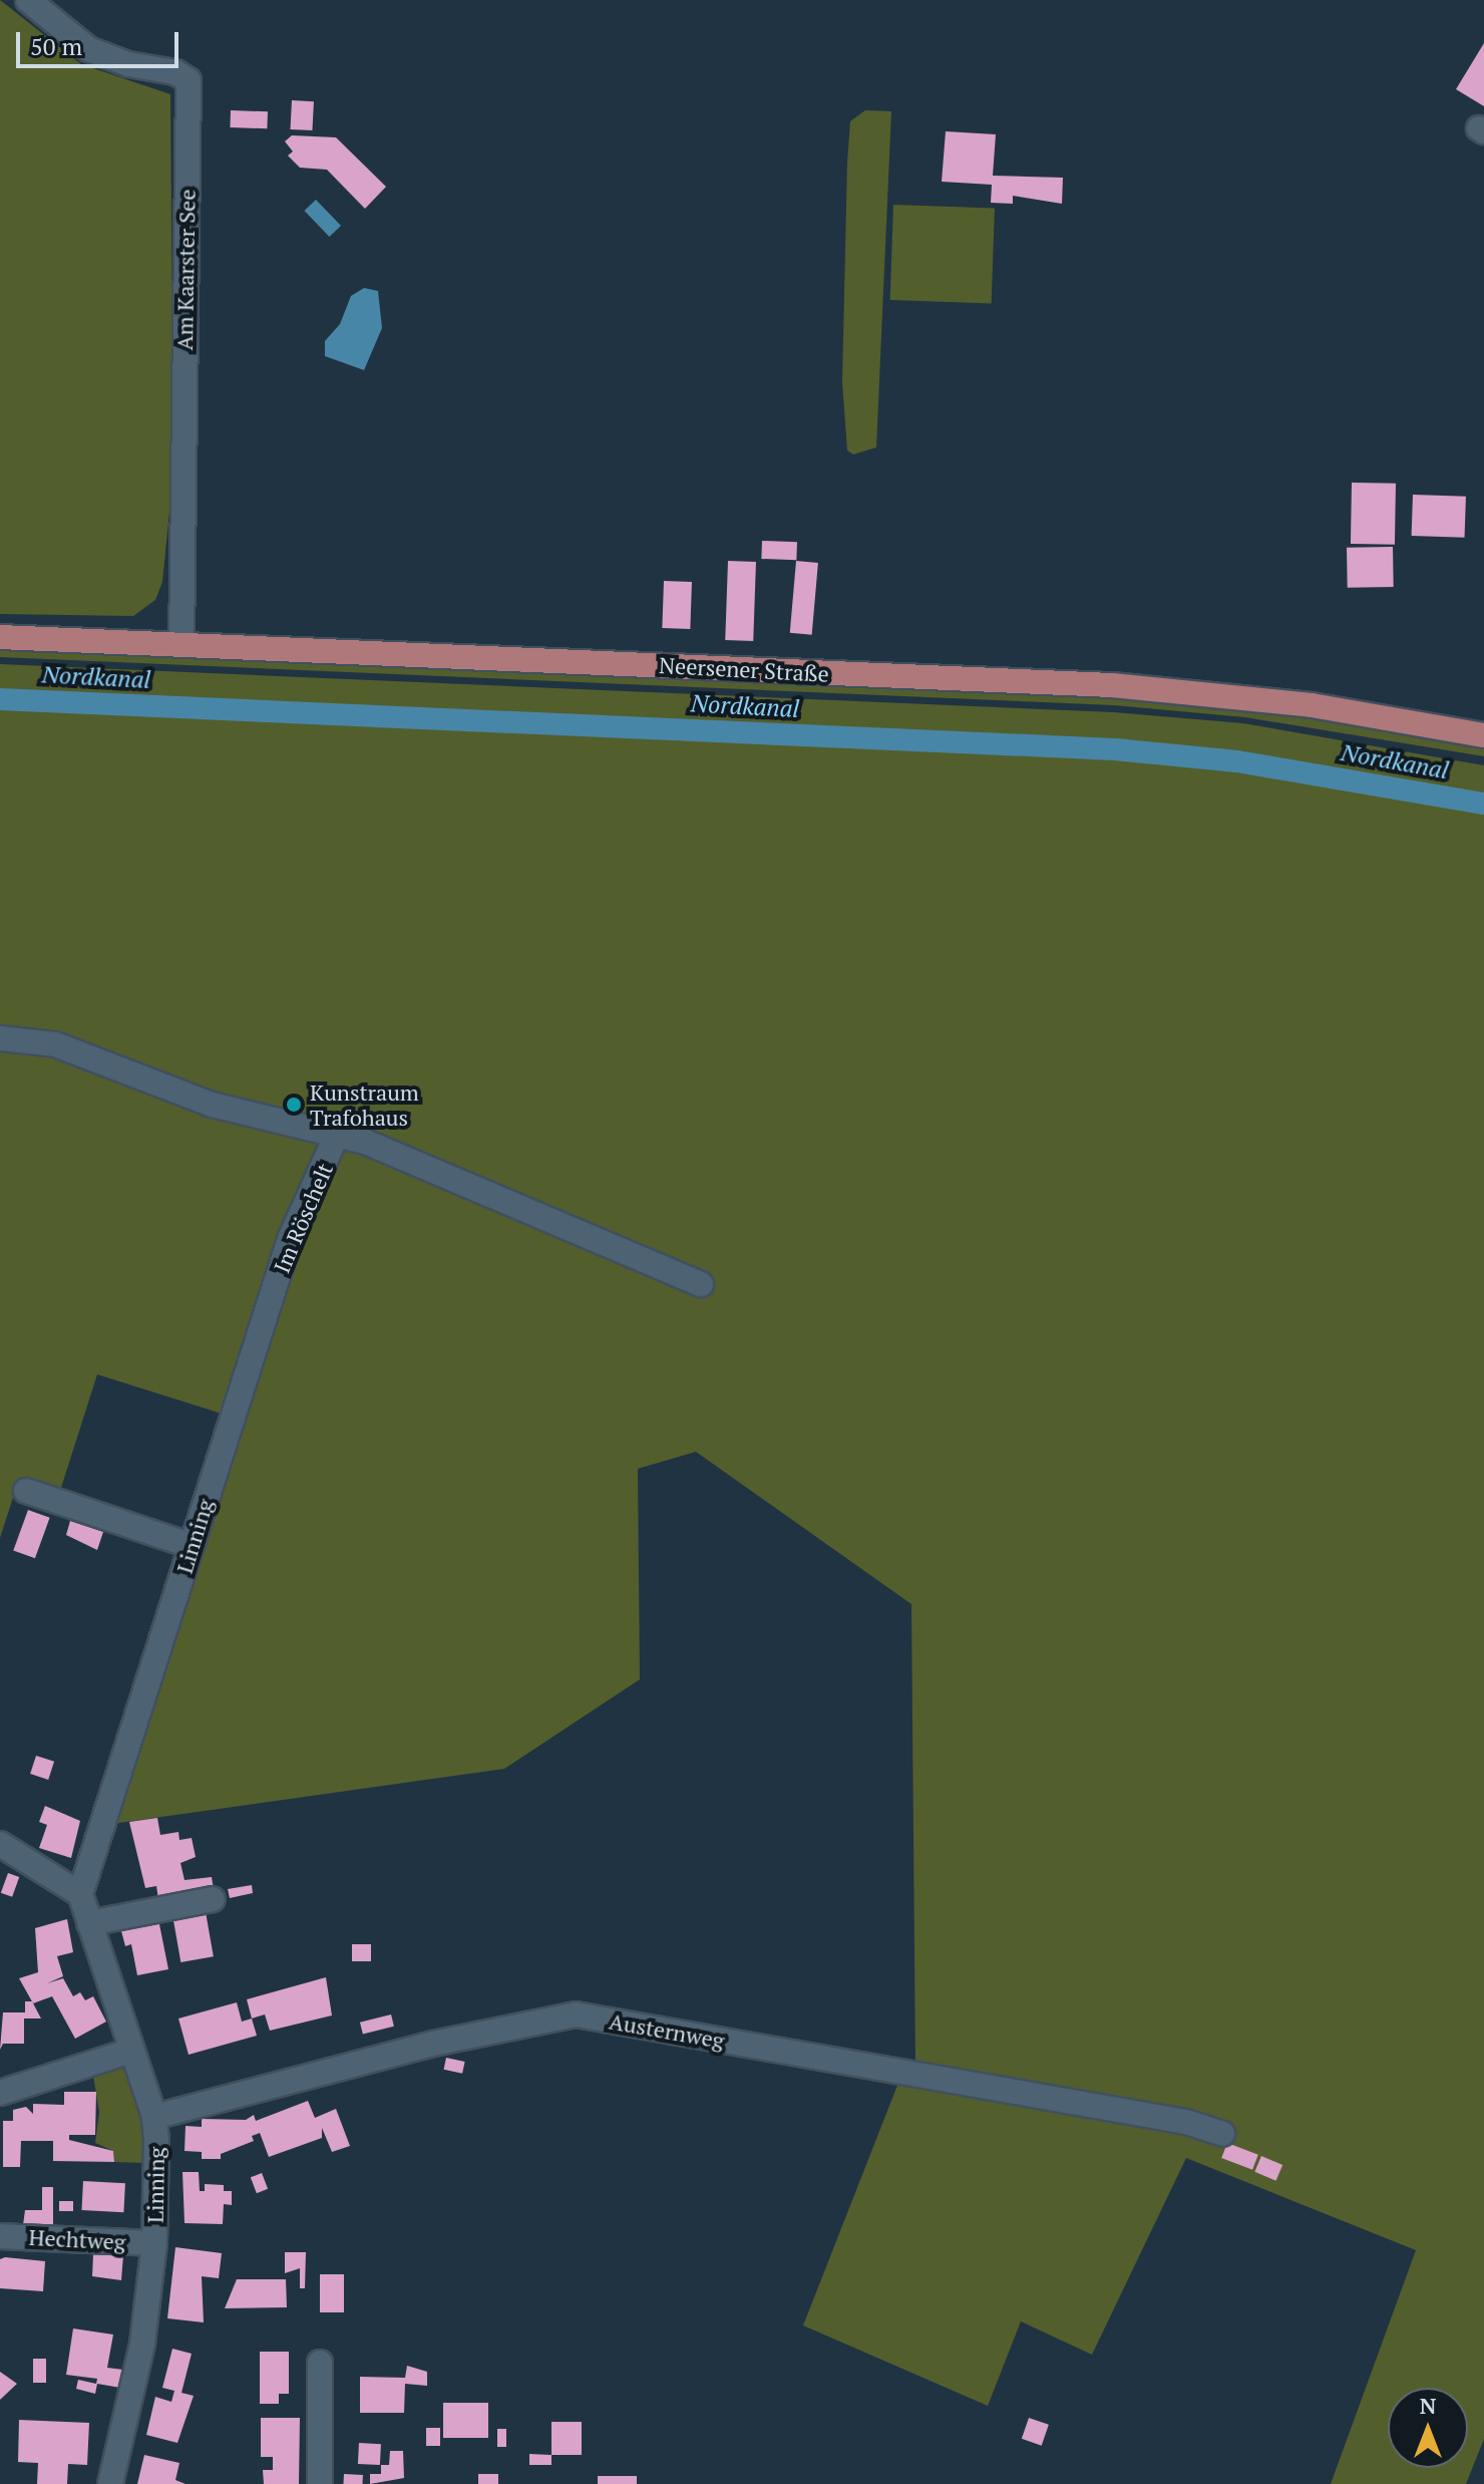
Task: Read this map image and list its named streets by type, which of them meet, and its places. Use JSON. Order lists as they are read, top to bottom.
{
  "streets": {
    "main road": ["Neersener Straße"],
    "street": [
      "Am Kaarster See",
      "Im Röschelt",
      "Linning",
      "Austernweg",
      "Hechtweg"
    ]
  },
  "crossings": [
    ["Am Kaarster See", "Neersener Straße"],
    ["Im Röschelt", "Linning"],
    ["Linning", "Austernweg"],
    ["Linning", "Hechtweg"]
  ],
  "water": ["Nordkanal"],
  "places": ["Kunstraum Trafohaus"],
  "scale_bar": "50 m",
  "north": "top"
}
